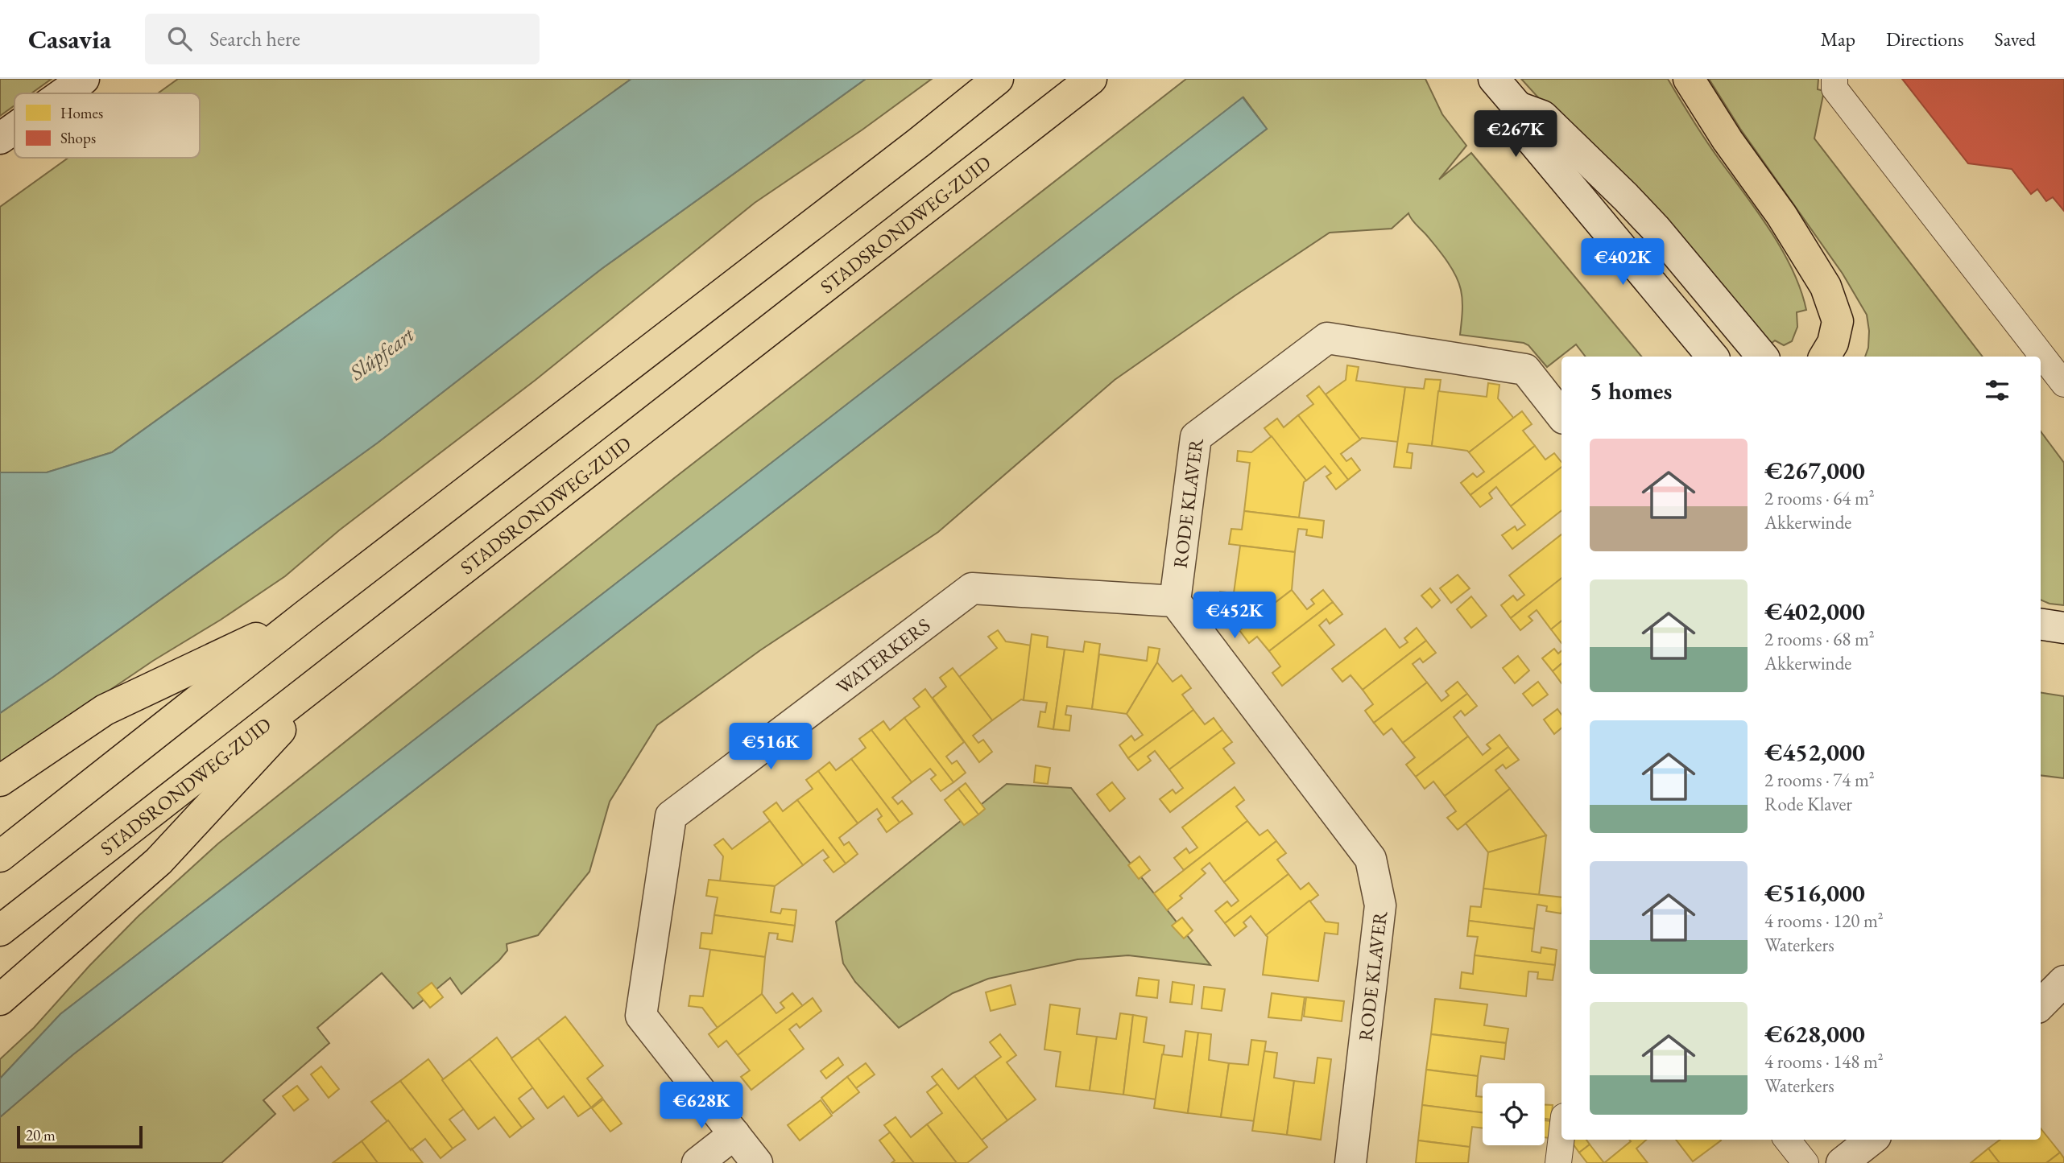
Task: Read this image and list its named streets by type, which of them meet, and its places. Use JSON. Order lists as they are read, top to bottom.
{
  "streets": {
    "highway": ["STADSRONDWEG-ZUID"],
    "street": ["RODE KLAVER", "WATERKERS"]
  },
  "crossings": [
    ["RODE KLAVER", "WATERKERS"]
  ],
  "water": ["Slûpfeart"],
  "legend": ["Homes", "Shops"],
  "scale_bar": "20 m",
  "page": {
    "header": "Casavia",
    "search": "Search here",
    "nav": ["Map", "Directions", "Saved"],
    "price": [
      "€267K",
      "€402K",
      "€452K",
      "€516K",
      "€628K"
    ],
    "heading": "5 homes",
    "list": [
      {
        "name": "€267,000",
        "note": "2 rooms · 64 m² · Akkerwinde"
      },
      {
        "name": "€402,000",
        "note": "2 rooms · 68 m² · Akkerwinde"
      },
      {
        "name": "€452,000",
        "note": "2 rooms · 74 m² · Rode Klaver"
      },
      {
        "name": "€516,000",
        "note": "4 rooms · 120 m² · Waterkers"
      },
      {
        "name": "€628,000",
        "note": "4 rooms · 148 m² · Waterkers"
      }
    ],
    "scale": "20 m"
  }
}
